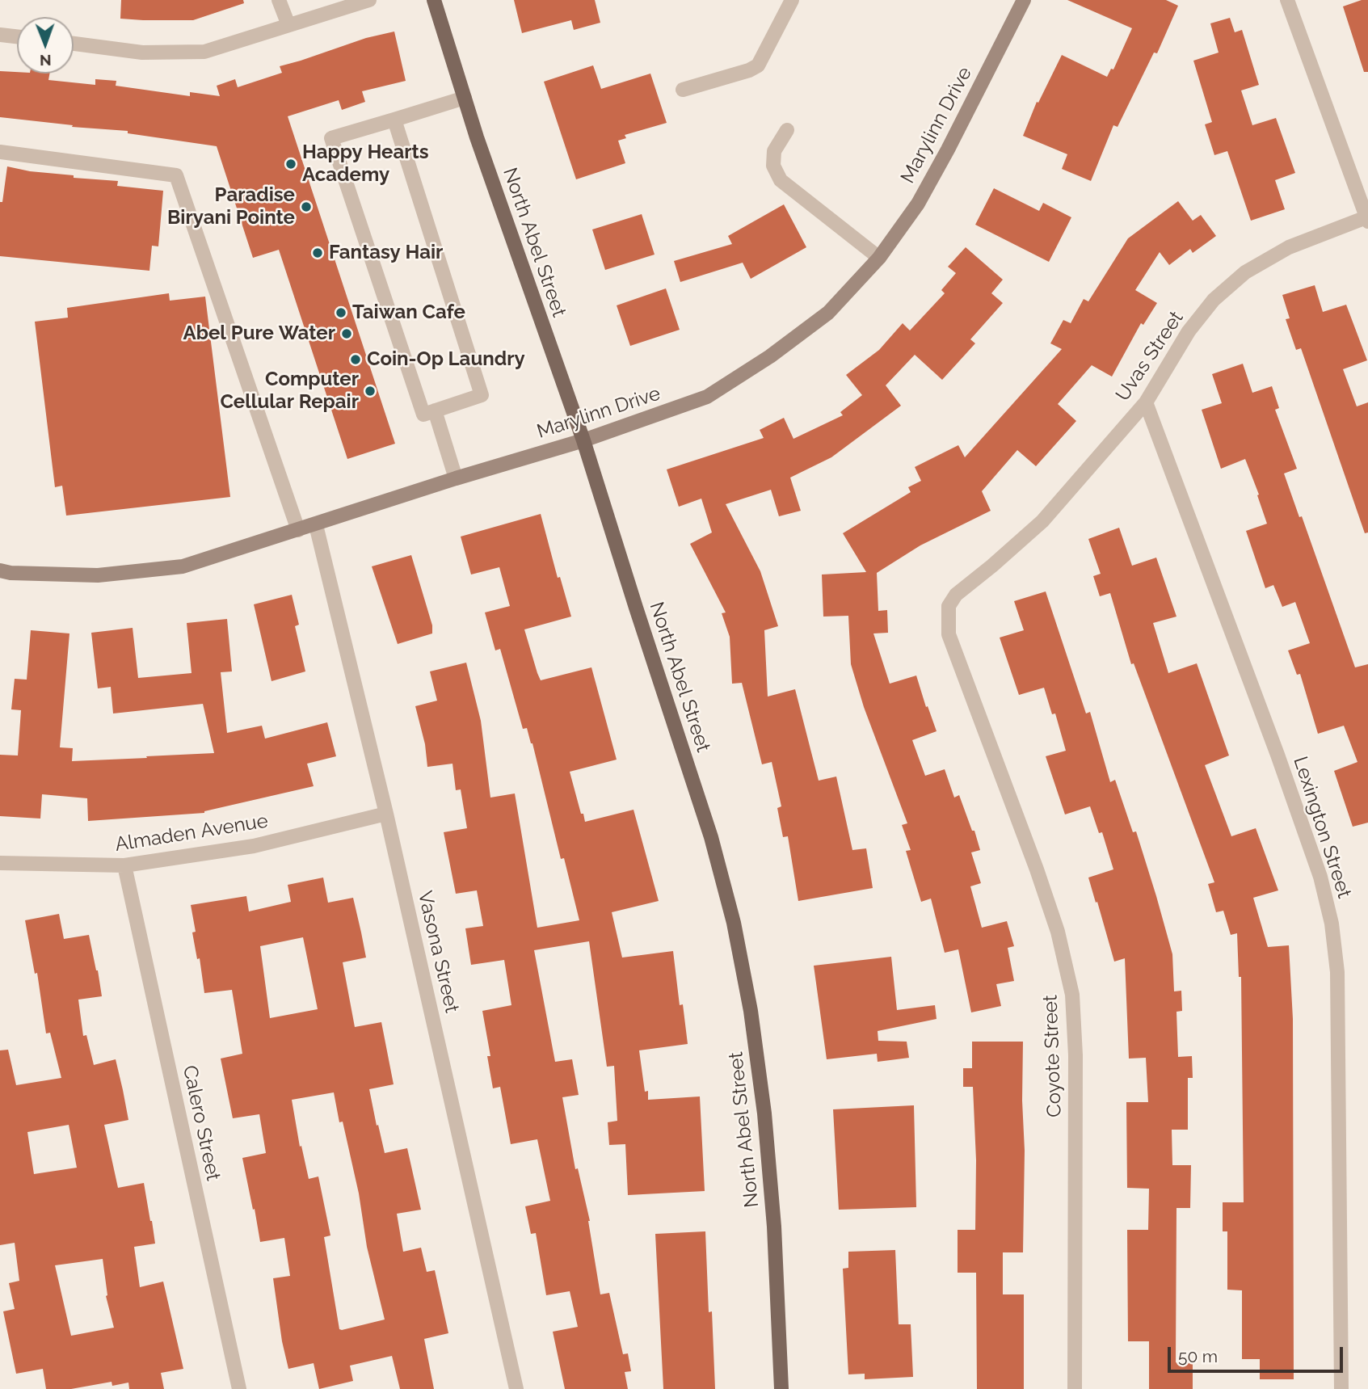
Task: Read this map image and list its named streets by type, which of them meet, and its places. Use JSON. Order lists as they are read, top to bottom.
{
  "streets": {
    "main road": ["North Abel Street"],
    "street": [
      "Marylinn Drive",
      "Uvas Street",
      "Lexington Street",
      "Almaden Avenue",
      "Vasona Street",
      "Coyote Street",
      "Calero Street"
    ]
  },
  "crossings": [
    ["Marylinn Drive", "North Abel Street"],
    ["Marylinn Drive", "Vasona Street"],
    ["Uvas Street", "Lexington Street"],
    ["Uvas Street", "Coyote Street"],
    ["Almaden Avenue", "Vasona Street"],
    ["Almaden Avenue", "Calero Street"]
  ],
  "places": [
    "Happy Hearts Academy",
    "Paradise Biryani Pointe",
    "Fantasy Hair",
    "Taiwan Cafe",
    "Abel Pure Water",
    "Coin-Op Laundry",
    "Computer Cellular Repair"
  ],
  "scale_bar": "50 m",
  "north": "bottom"
}
